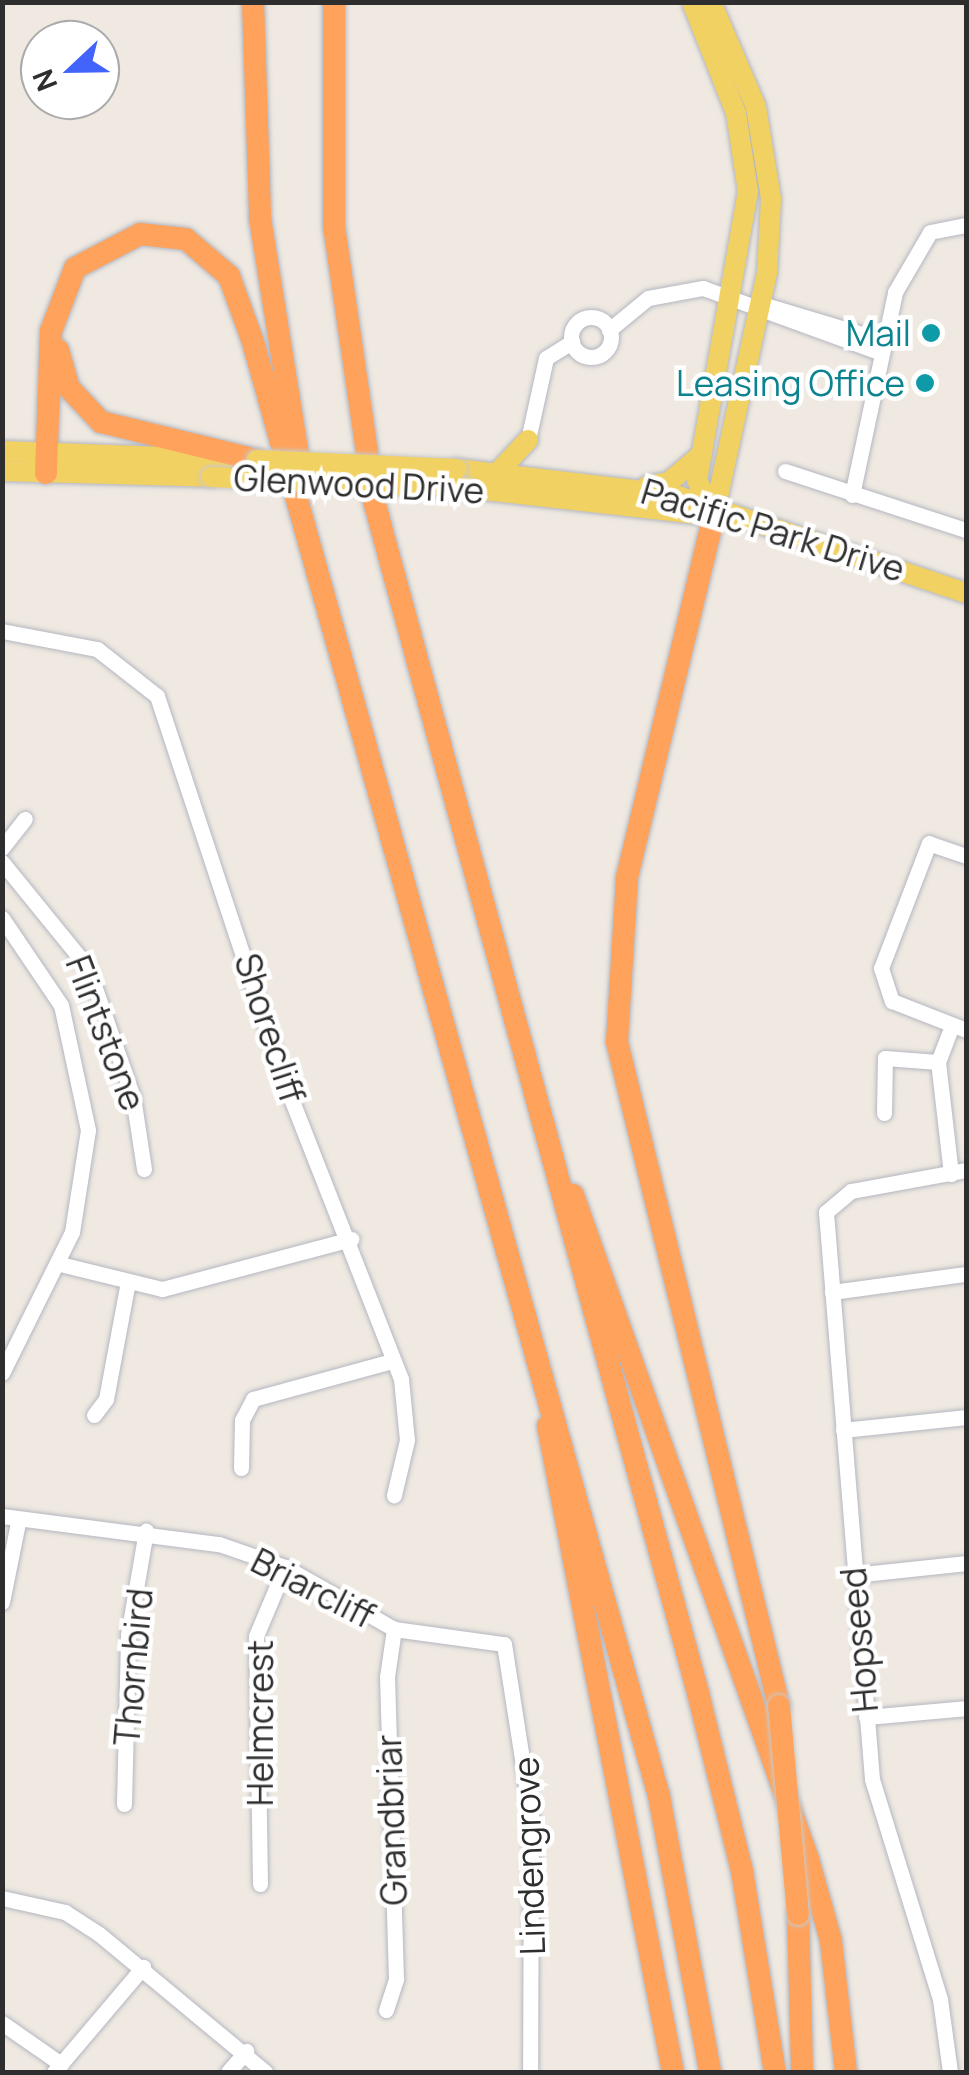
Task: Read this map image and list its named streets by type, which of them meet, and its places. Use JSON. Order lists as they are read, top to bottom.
{
  "streets": {
    "main road": ["Glenwood Drive", "Pacific Park Drive"],
    "street": [
      "Shorecliff",
      "Flintstone",
      "Briarcliff",
      "Hopseed",
      "Thornbird",
      "Helmcrest",
      "Grandbriar",
      "Lindengrove"
    ]
  },
  "crossings": [
    ["Glenwood Drive", "Pacific Park Drive"],
    ["Briarcliff", "Thornbird"],
    ["Briarcliff", "Helmcrest"],
    ["Briarcliff", "Grandbriar"],
    ["Briarcliff", "Lindengrove"]
  ],
  "places": ["Mail", "Leasing Office"],
  "north": "left"
}
